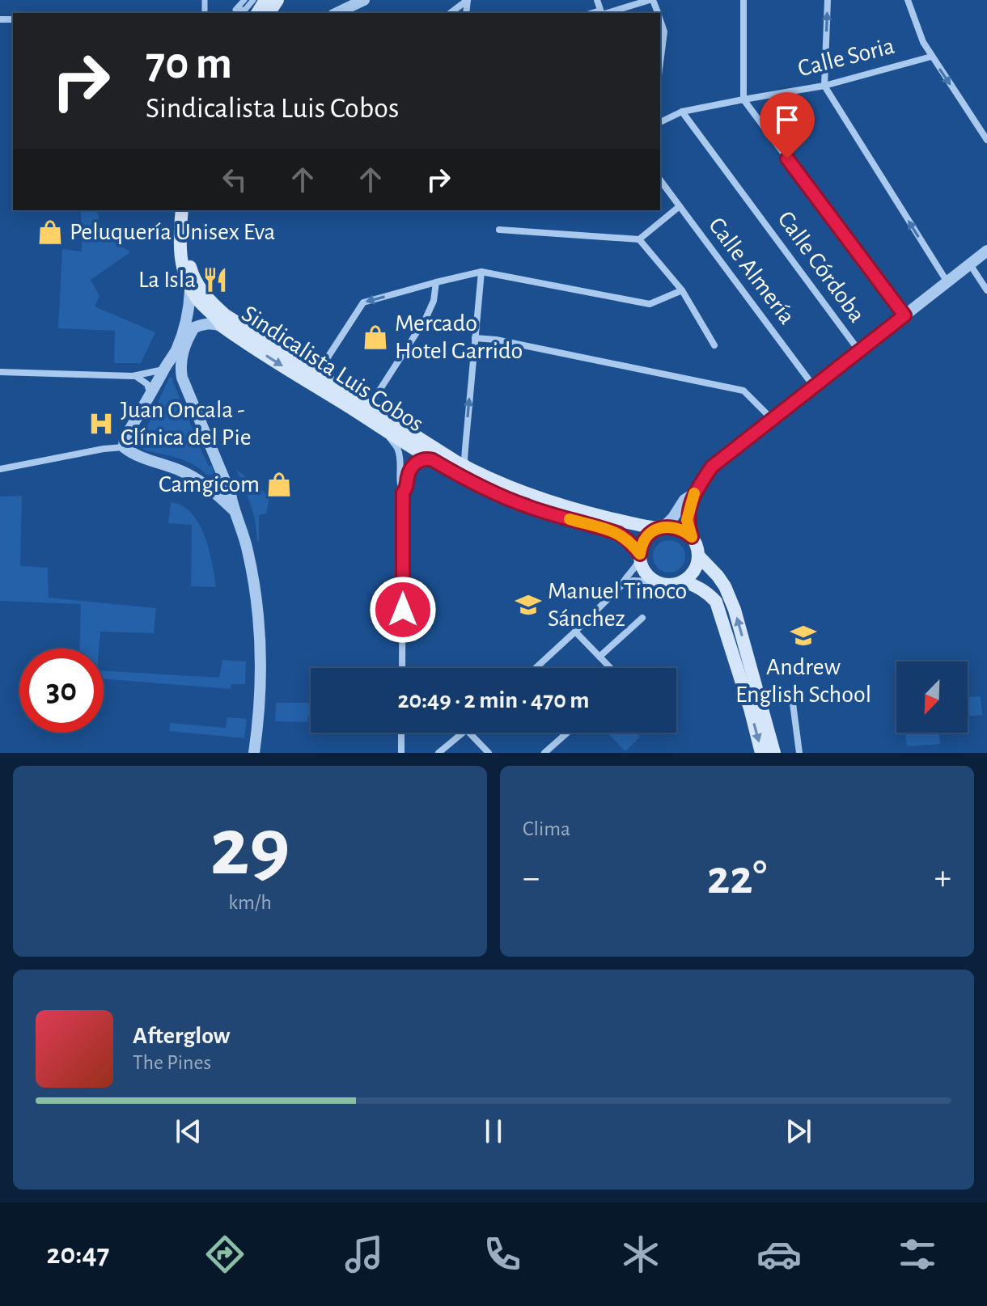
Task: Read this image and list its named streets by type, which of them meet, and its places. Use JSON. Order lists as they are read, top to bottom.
{
  "streets": {
    "main road": ["Sindicalista Luis Cobos"],
    "street": ["Calle Soria", "Calle Córdoba", "Calle Almería"]
  },
  "crossings": [
    ["Calle Soria", "Calle Córdoba"]
  ],
  "places": {
    "shop": ["Peluquería Unisex Eva", "Mercado Hotel Garrido", "Camgicom"],
    "restaurant": ["La Isla"],
    "hospital": ["Juan Oncala - Clínica del Pie"],
    "school or university": ["Manuel Tinoco Sánchez", "Andrew English School"]
  },
  "north": "bottom left",
  "page": {
    "turn": ["70 m", "Sindicalista Luis Cobos"],
    "limit": "30",
    "trip": "20:49 · 2 min · 470 m",
    "tile": [
      ["29", "km/h"],
      "Clima"
    ],
    "heat": ["−", "22°", "+"],
    "song": ["Afterglow", "The Pines"],
    "tabs": "20:47"
  }
}
